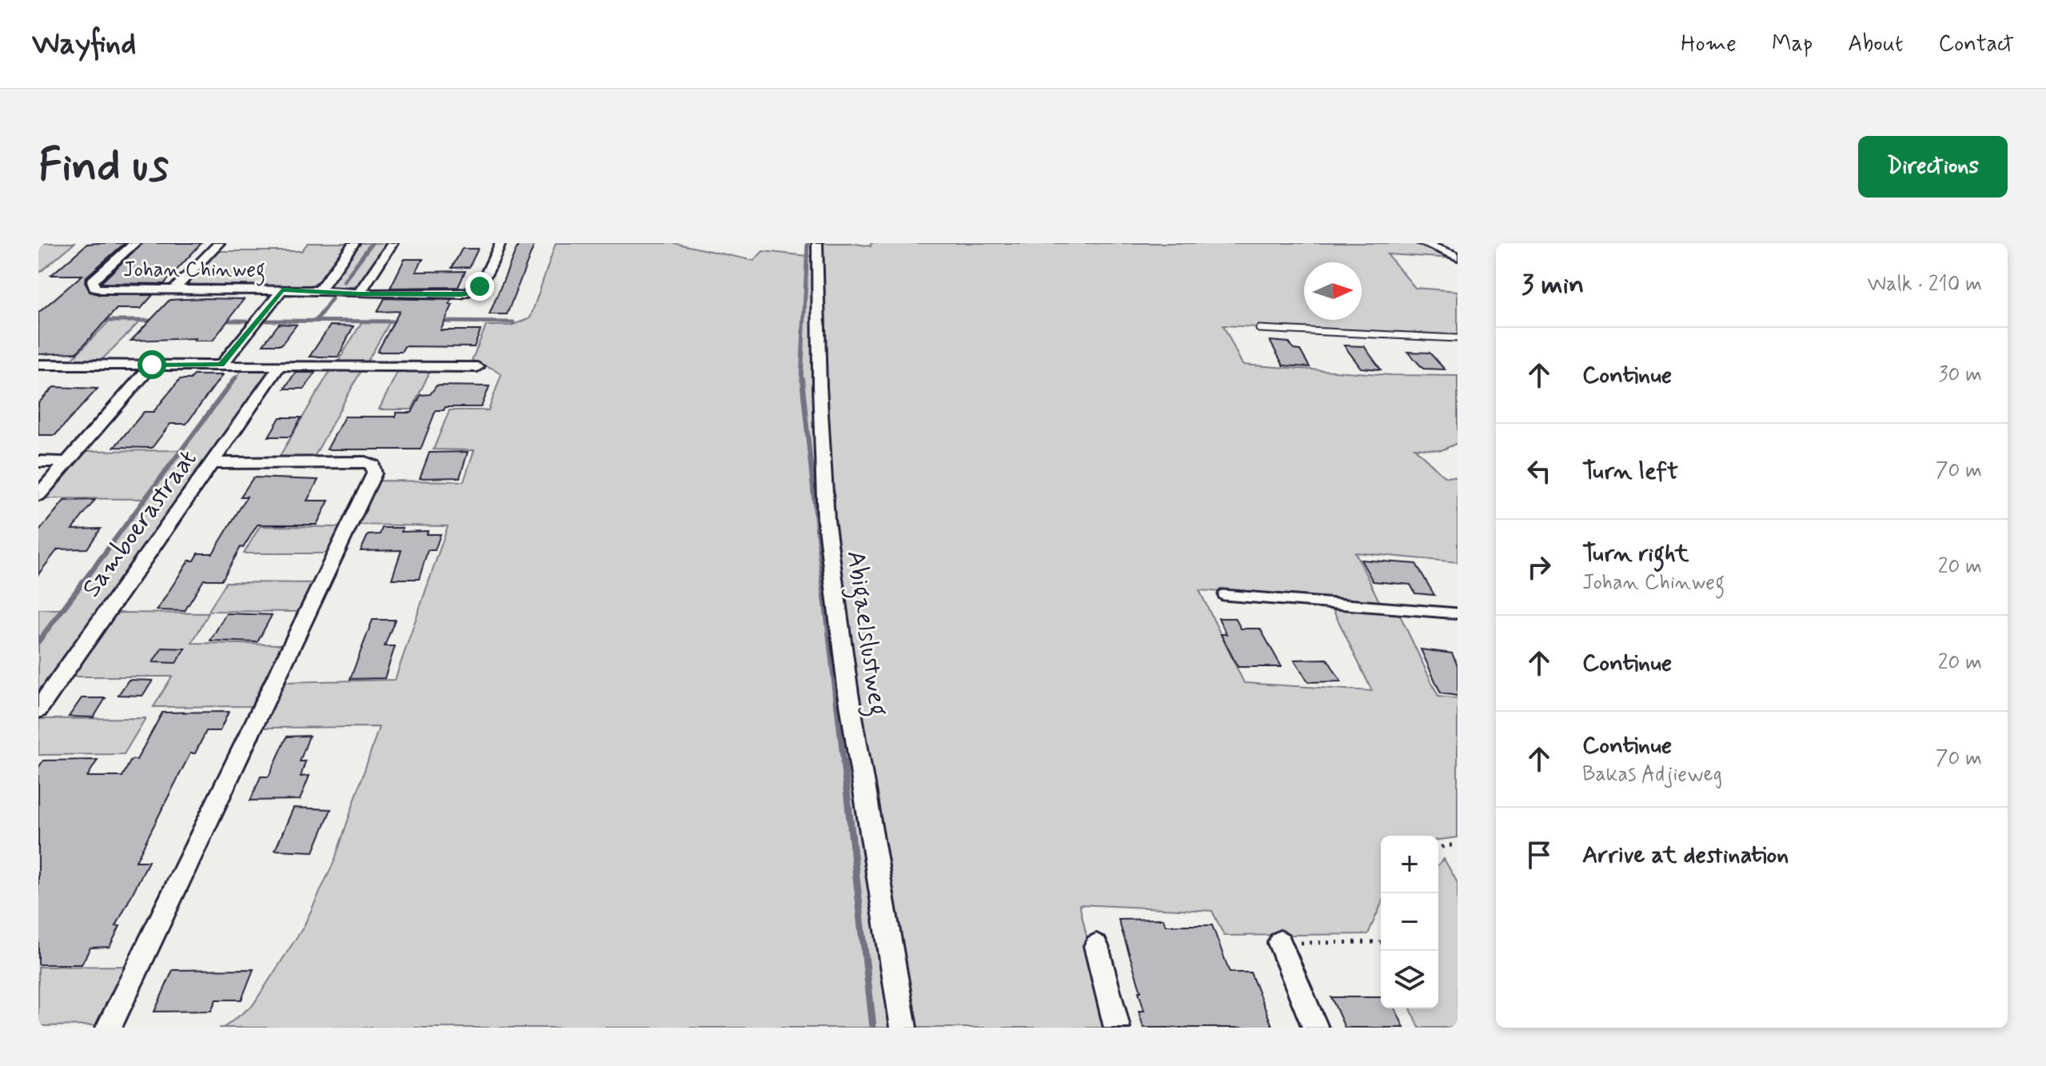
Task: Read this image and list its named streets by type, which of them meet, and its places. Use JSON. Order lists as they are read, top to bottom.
{
  "streets": {
    "street": ["Johan Chinweg", "Samboerastraat", "Abigaelslustweg"]
  },
  "north": "right",
  "page": {
    "header": "Wayfind",
    "nav": [
      "Home",
      "Map",
      "About",
      "Contact"
    ],
    "buttons": "Directions",
    "title": "Find us",
    "heading": ["3 min", "Walk · 210 m"],
    "list": [
      ["Continue", "30 m"],
      ["Turn left", "70 m"],
      ["Turn right", "Johan Chinweg", "20 m"],
      ["Continue", "20 m"],
      ["Continue", "Bakas Adjieweg", "70 m"],
      "Arrive at destination"
    ],
    "map_buttons": ["+", "−"]
  }
}
